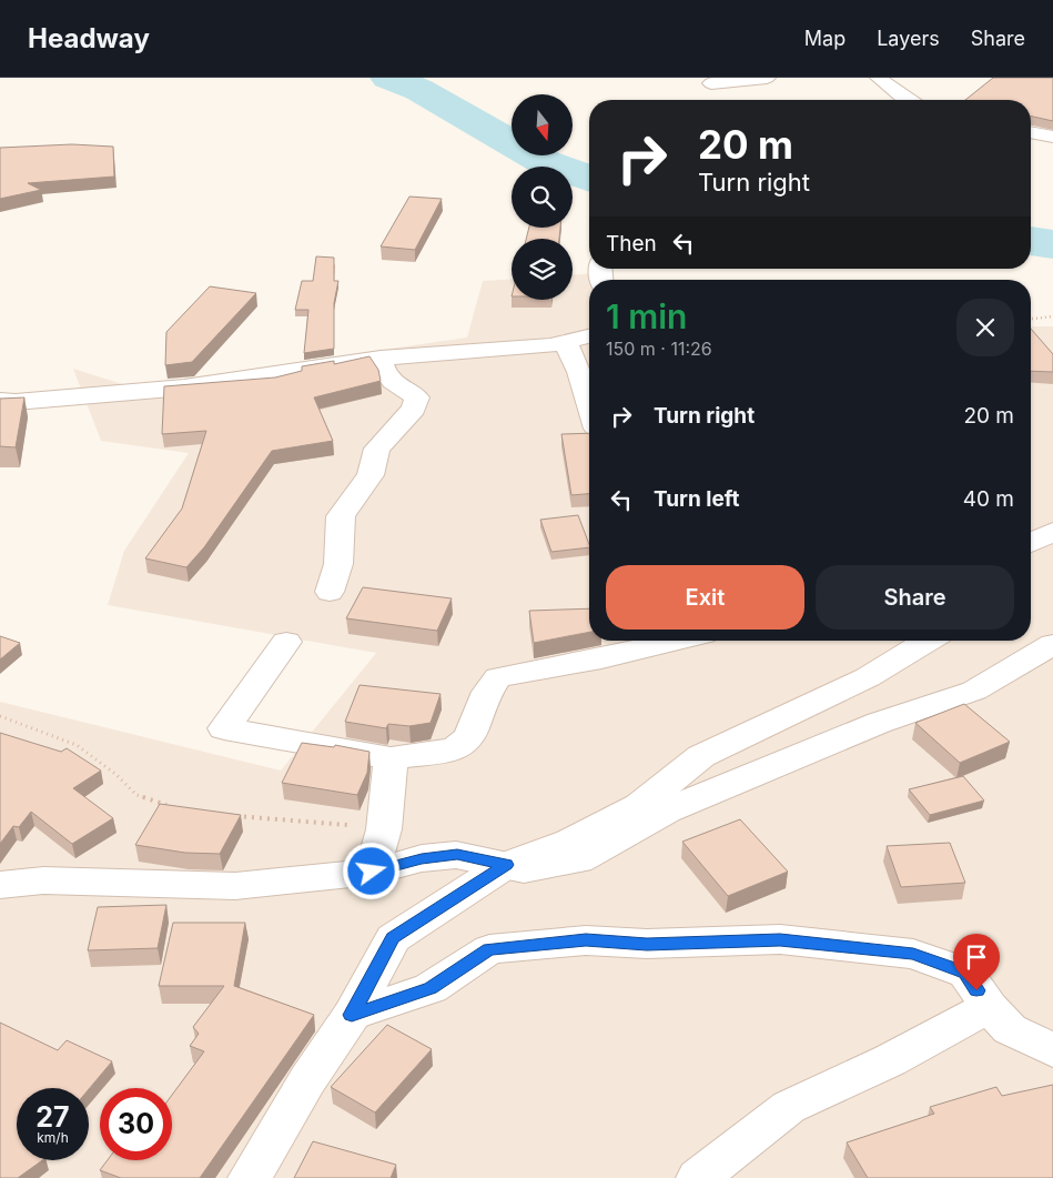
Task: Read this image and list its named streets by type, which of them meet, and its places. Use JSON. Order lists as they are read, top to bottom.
{
  "north": "bottom",
  "page": {
    "header": "Headway",
    "nav": ["Map", "Layers", "Share"],
    "turn": ["20 m", "Turn right"],
    "then": "Then",
    "heading": ["1 min", "150 m · 11:26"],
    "list": [
      {
        "name": "Turn right",
        "value": "20 m"
      },
      {
        "name": "Turn left",
        "value": "40 m"
      }
    ],
    "buttons": ["Exit", "Share"],
    "speed": "27 km/h",
    "limit": "30"
  }
}
